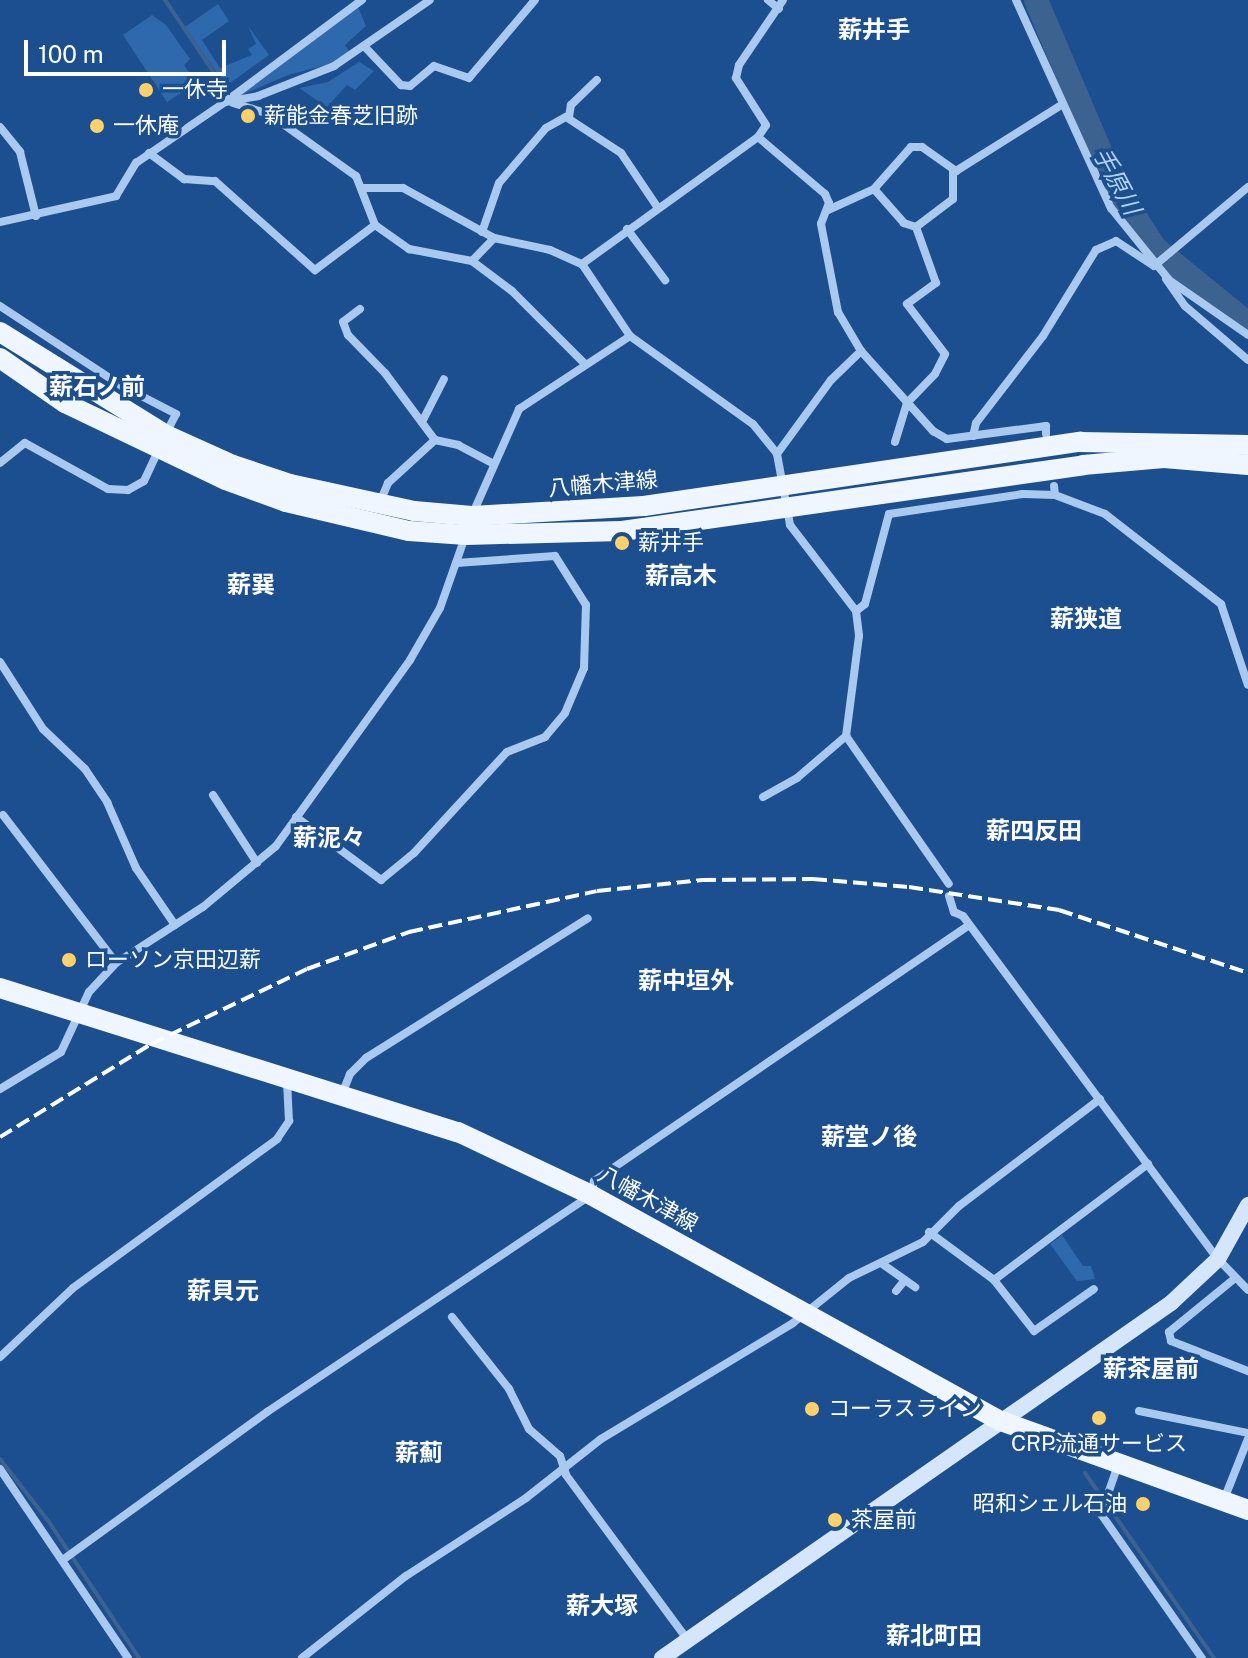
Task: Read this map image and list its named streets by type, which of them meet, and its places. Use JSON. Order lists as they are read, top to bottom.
{
  "streets": {
    "main road": ["八幡木津線"]
  },
  "districts": [
    "薪井手",
    "薪石ノ前",
    "薪高木",
    "薪巽",
    "薪狭道",
    "薪四反田",
    "薪泥々",
    "薪中垣外",
    "薪堂ノ後",
    "薪貝元",
    "薪茶屋前",
    "薪薊",
    "薪大塚",
    "薪北町田"
  ],
  "water": ["手原川"],
  "places": [
    "一休寺",
    "薪能金春芝旧跡",
    "一休庵",
    "薪井手",
    "ローソン京田辺薪",
    "コーラスライン",
    "CRP流通サービス",
    "昭和シェル石油",
    "茶屋前"
  ],
  "scale_bar": "100 m"
}
